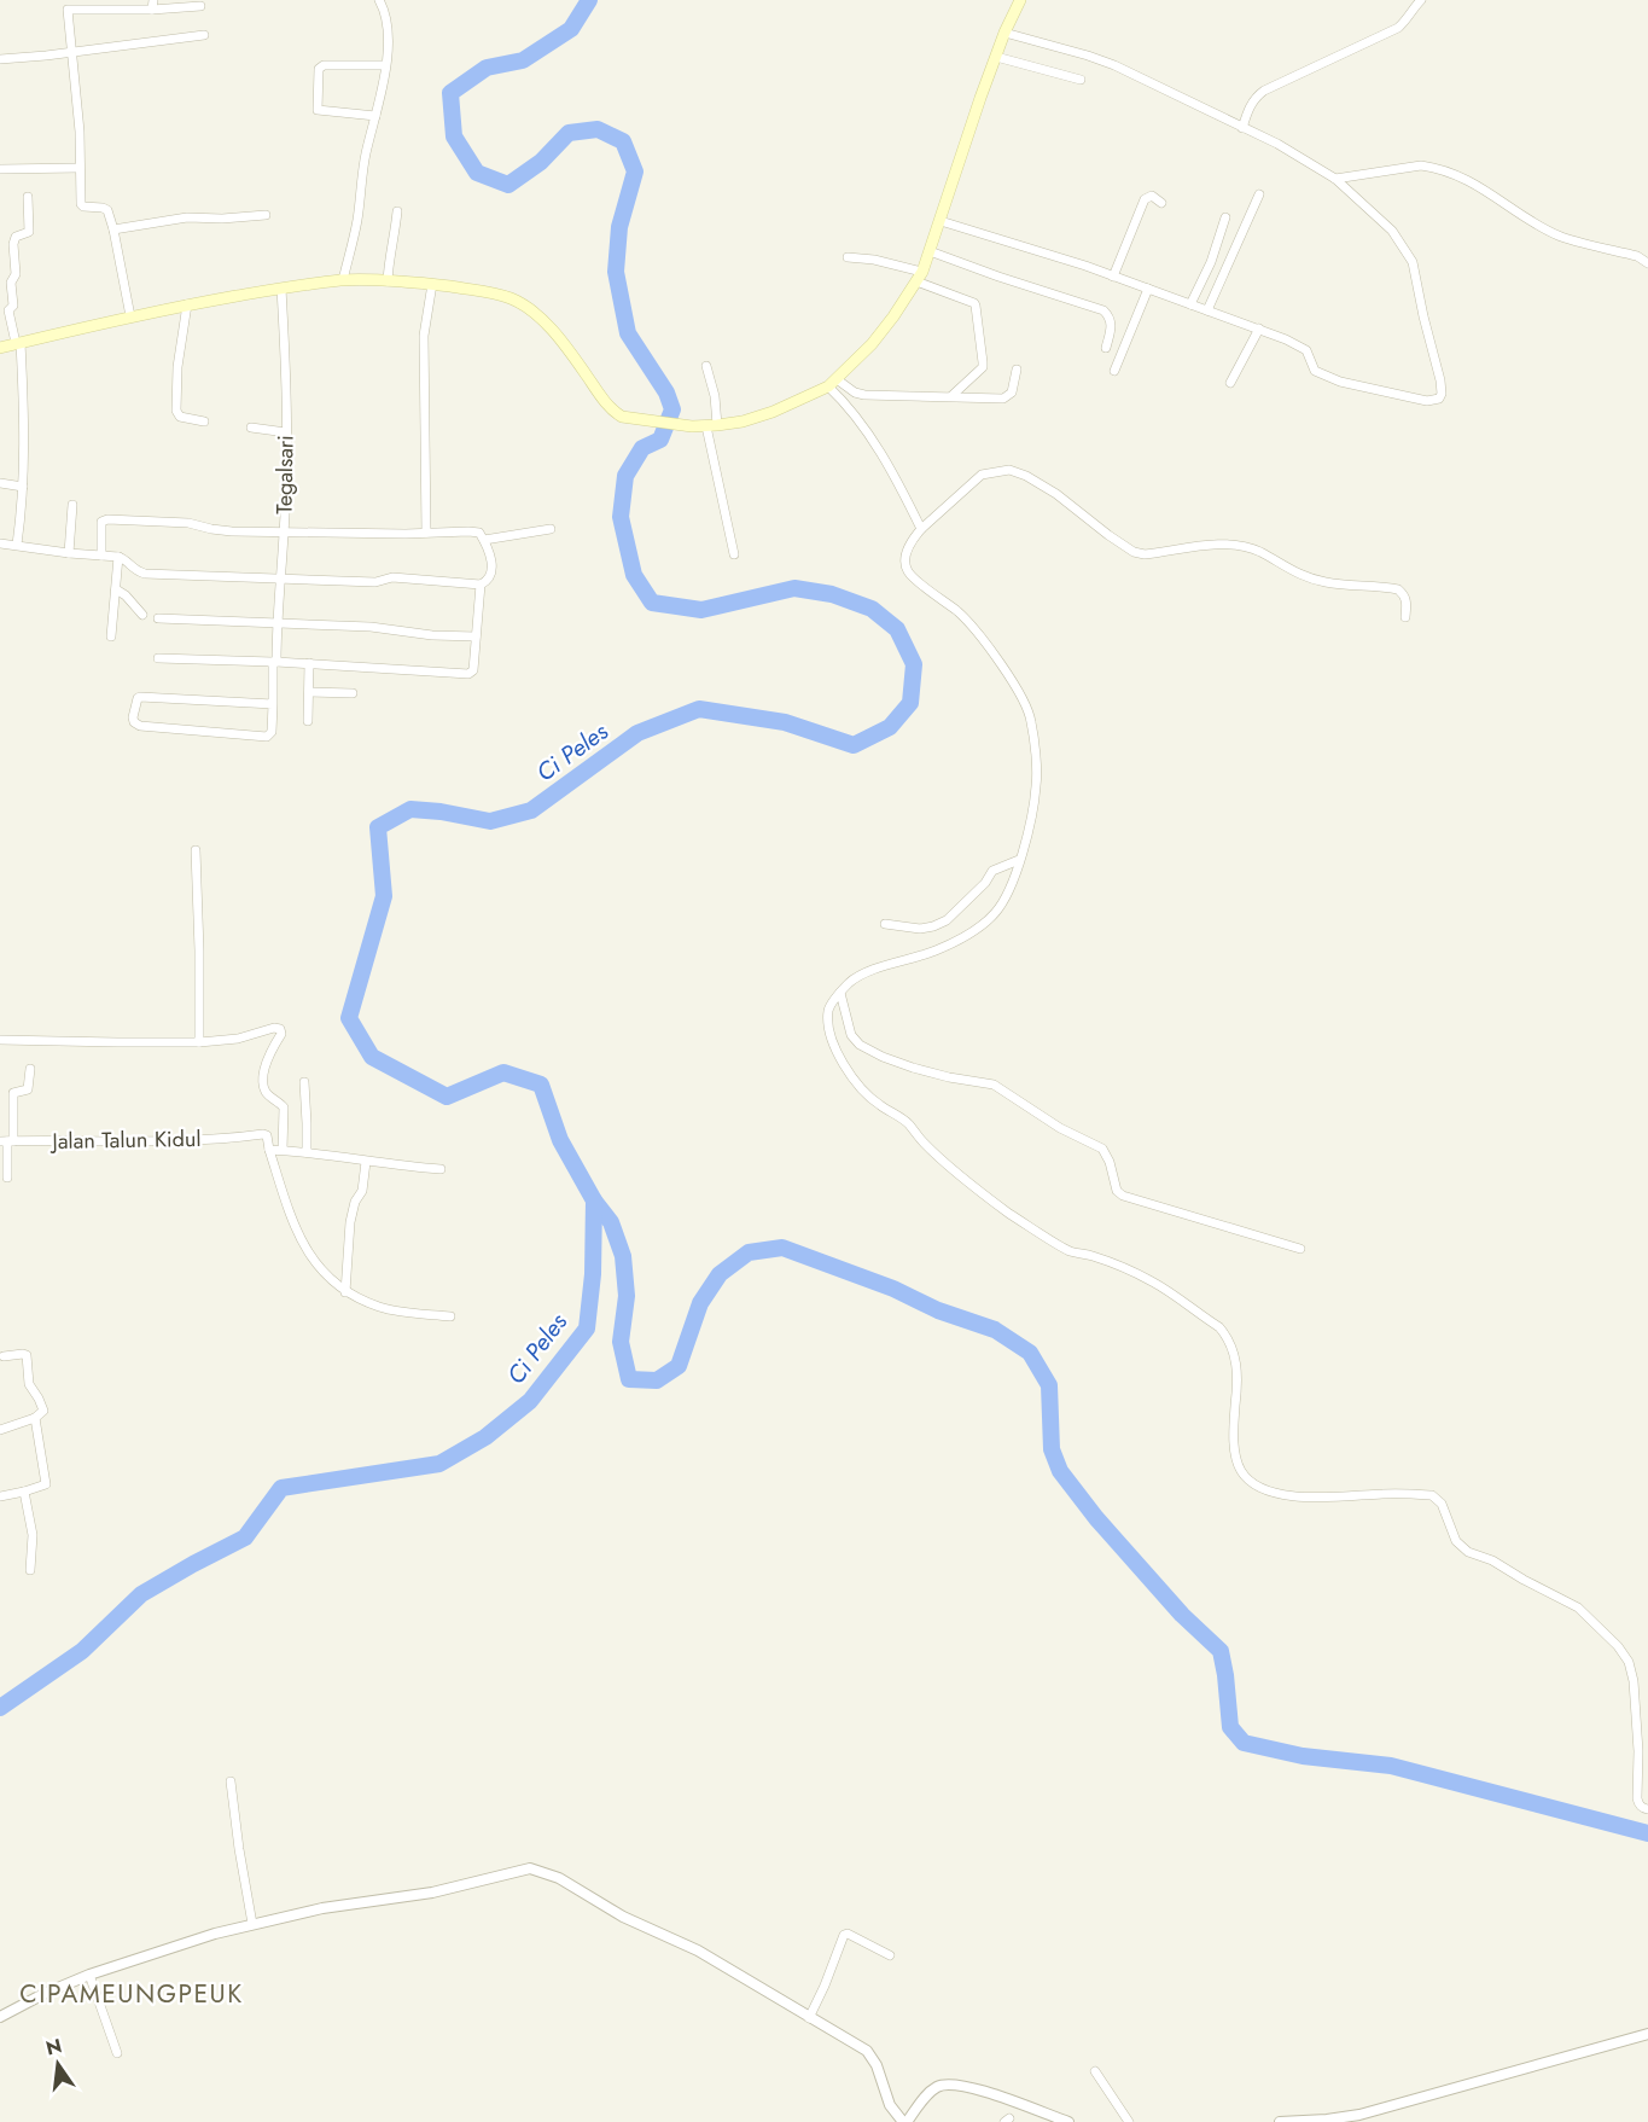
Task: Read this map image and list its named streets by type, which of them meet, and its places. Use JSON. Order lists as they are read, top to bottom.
{
  "streets": {
    "street": ["Tegalsari", "Jalan Talun Kidul"]
  },
  "districts": ["CIPAMEUNGPEUK"],
  "water": ["Ci Peles"],
  "north": "top"
}
